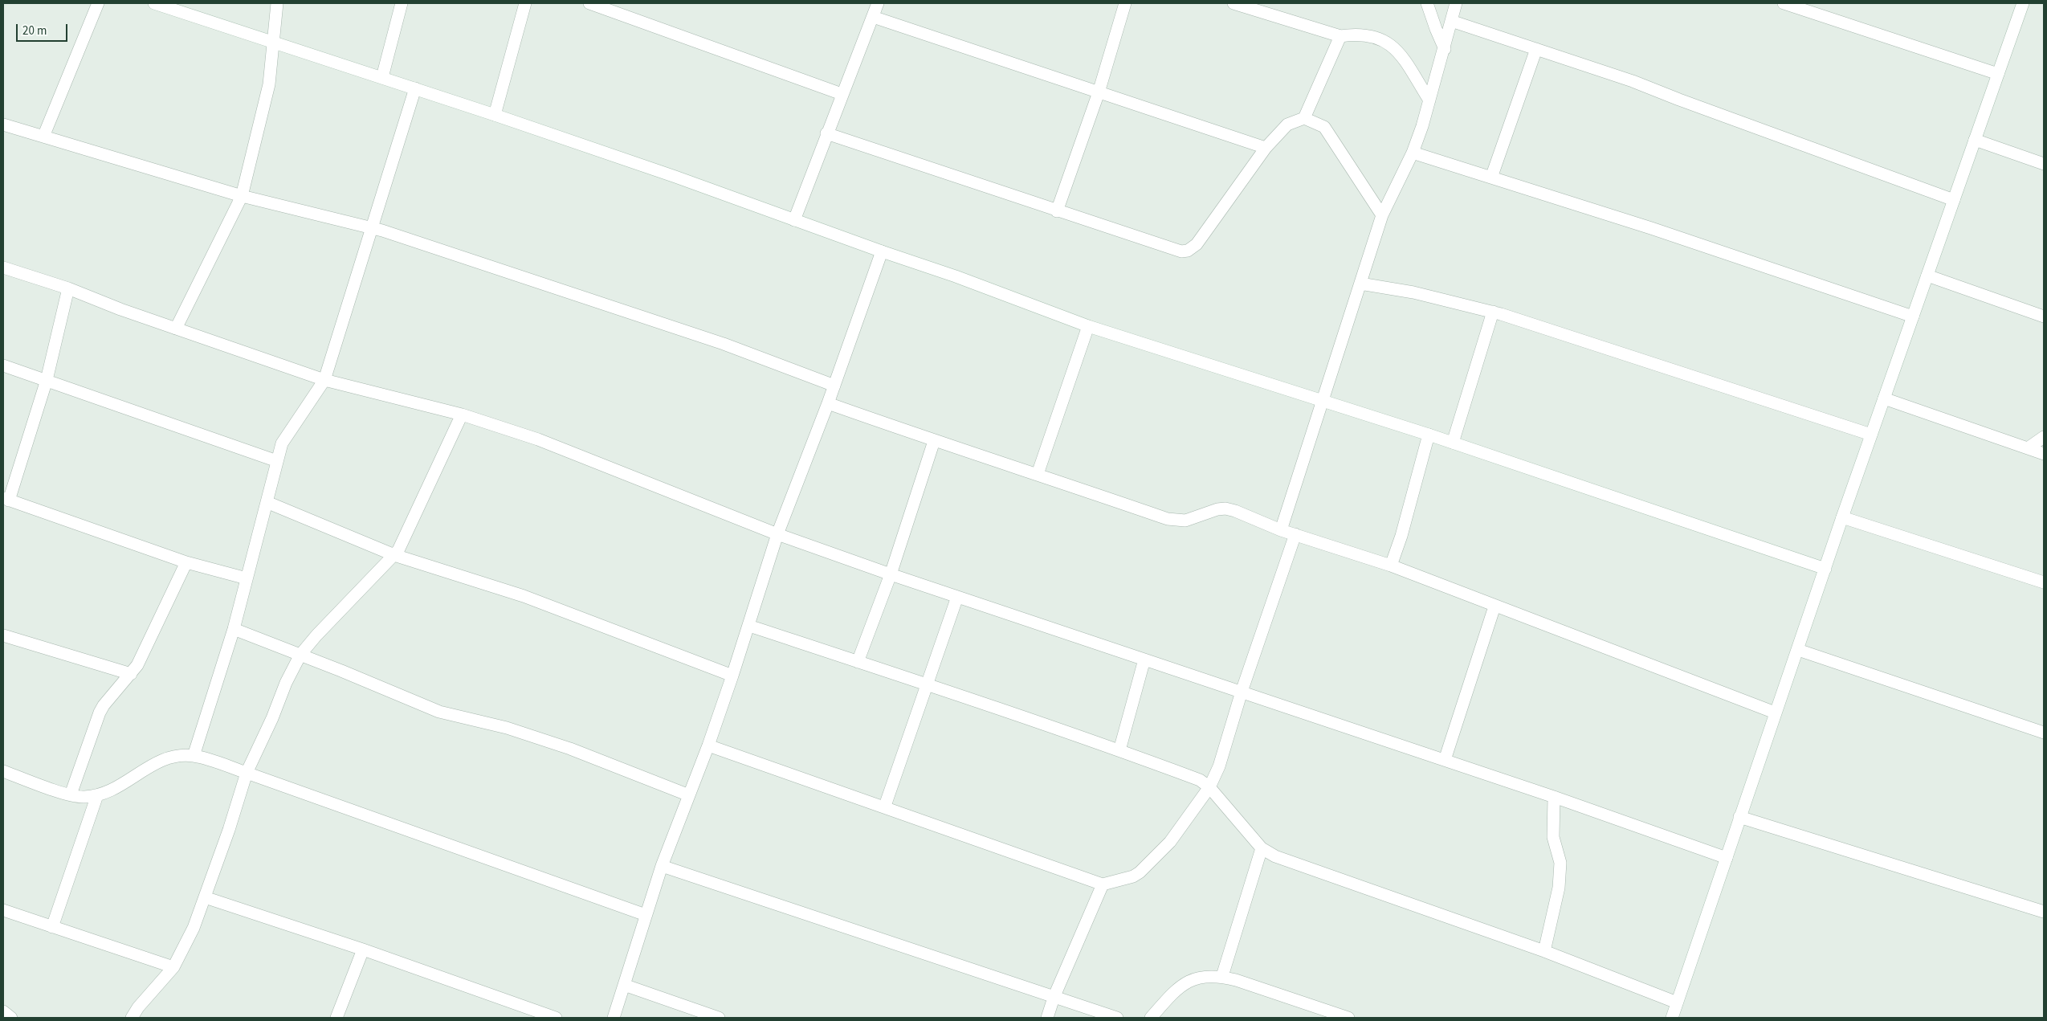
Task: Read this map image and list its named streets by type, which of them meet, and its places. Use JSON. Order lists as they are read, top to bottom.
{
  "scale_bar": "20 m"
}
